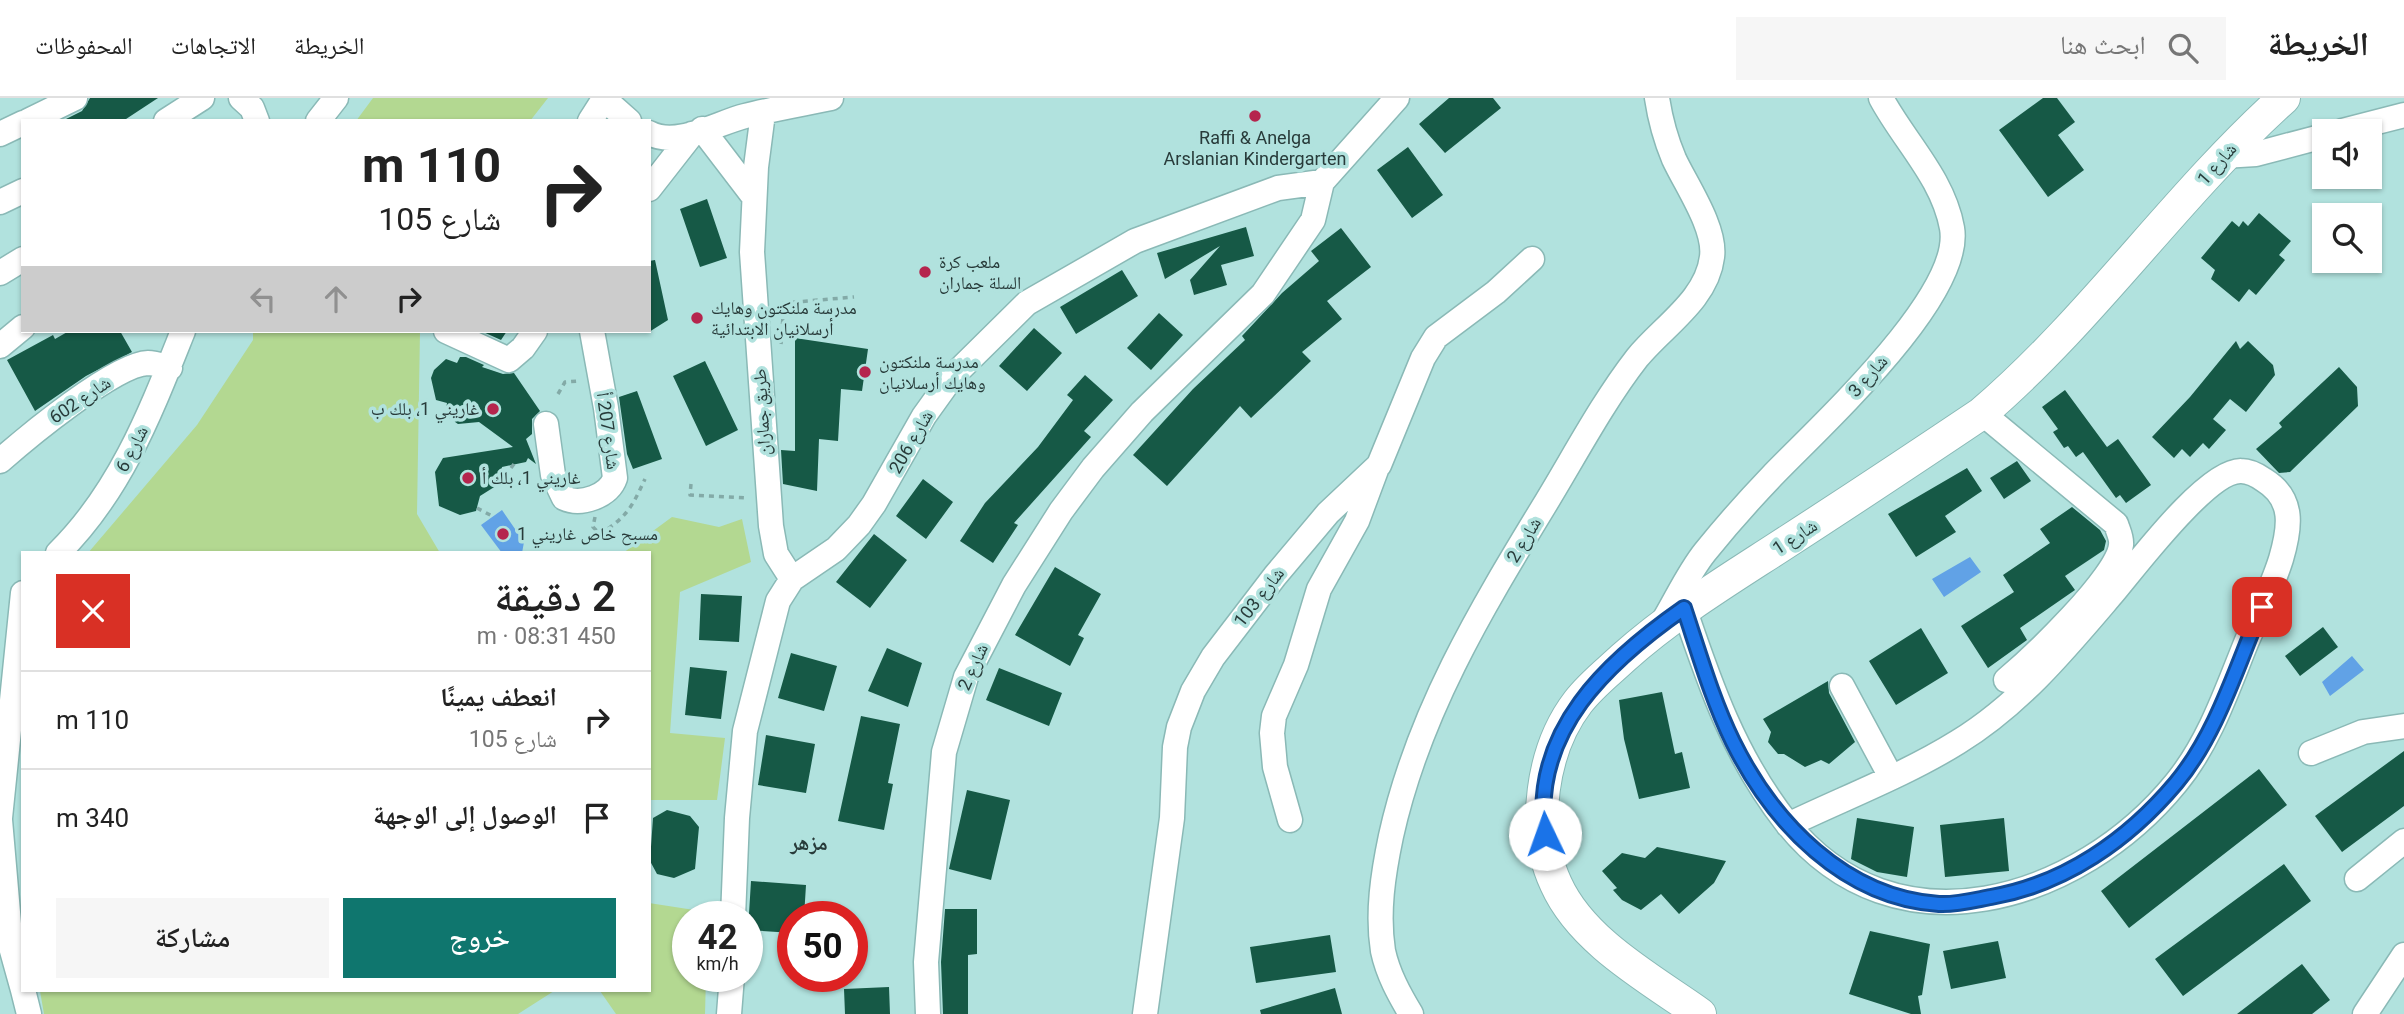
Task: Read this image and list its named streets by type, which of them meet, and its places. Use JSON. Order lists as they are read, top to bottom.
{
  "streets": {
    "main road": ["شارع 1"],
    "street": [
      "شارع 3",
      "شارع 602",
      "طريق جماران",
      "شارع 207 أ",
      "شارع 206",
      "شارع 6",
      "شارع 2",
      "شارع 103"
    ]
  },
  "crossings": [
    ["شارع 1", "شارع 3"],
    ["شارع 602", "شارع 6"],
    ["طريق جماران", "شارع 206"],
    ["شارع 206", "شارع 2"]
  ],
  "districts": ["مزهر"],
  "places": [
    "Raffi & Anelga Arslanian Kindergarten",
    "ملعب كرة السلة جماران",
    "مدرسة ملنكتون وهايك أرسلانيان الابتدائية",
    "مدرسة ملنكتون وهايك أرسلانيان",
    "غاريني 1، بلك ب",
    "غاريني 1، بلك أ",
    "مسبح خاص غاريني 1"
  ],
  "page": {
    "header": "الخريطة",
    "search": "ابحث هنا",
    "nav": ["الخريطة", "الاتجاهات", "المحفوظات"],
    "turn": ["110 m", "شارع 105"],
    "heading": ["2 دقيقة", "450 m · 08:31"],
    "list": [
      {
        "name": "انعطف يمينًا",
        "note": "شارع 105",
        "value": "110 m"
      },
      {
        "name": "الوصول إلى الوجهة",
        "value": "340 m"
      }
    ],
    "buttons": ["خروج", "مشاركة"],
    "speed": "42 km/h",
    "limit": "50"
  }
}
